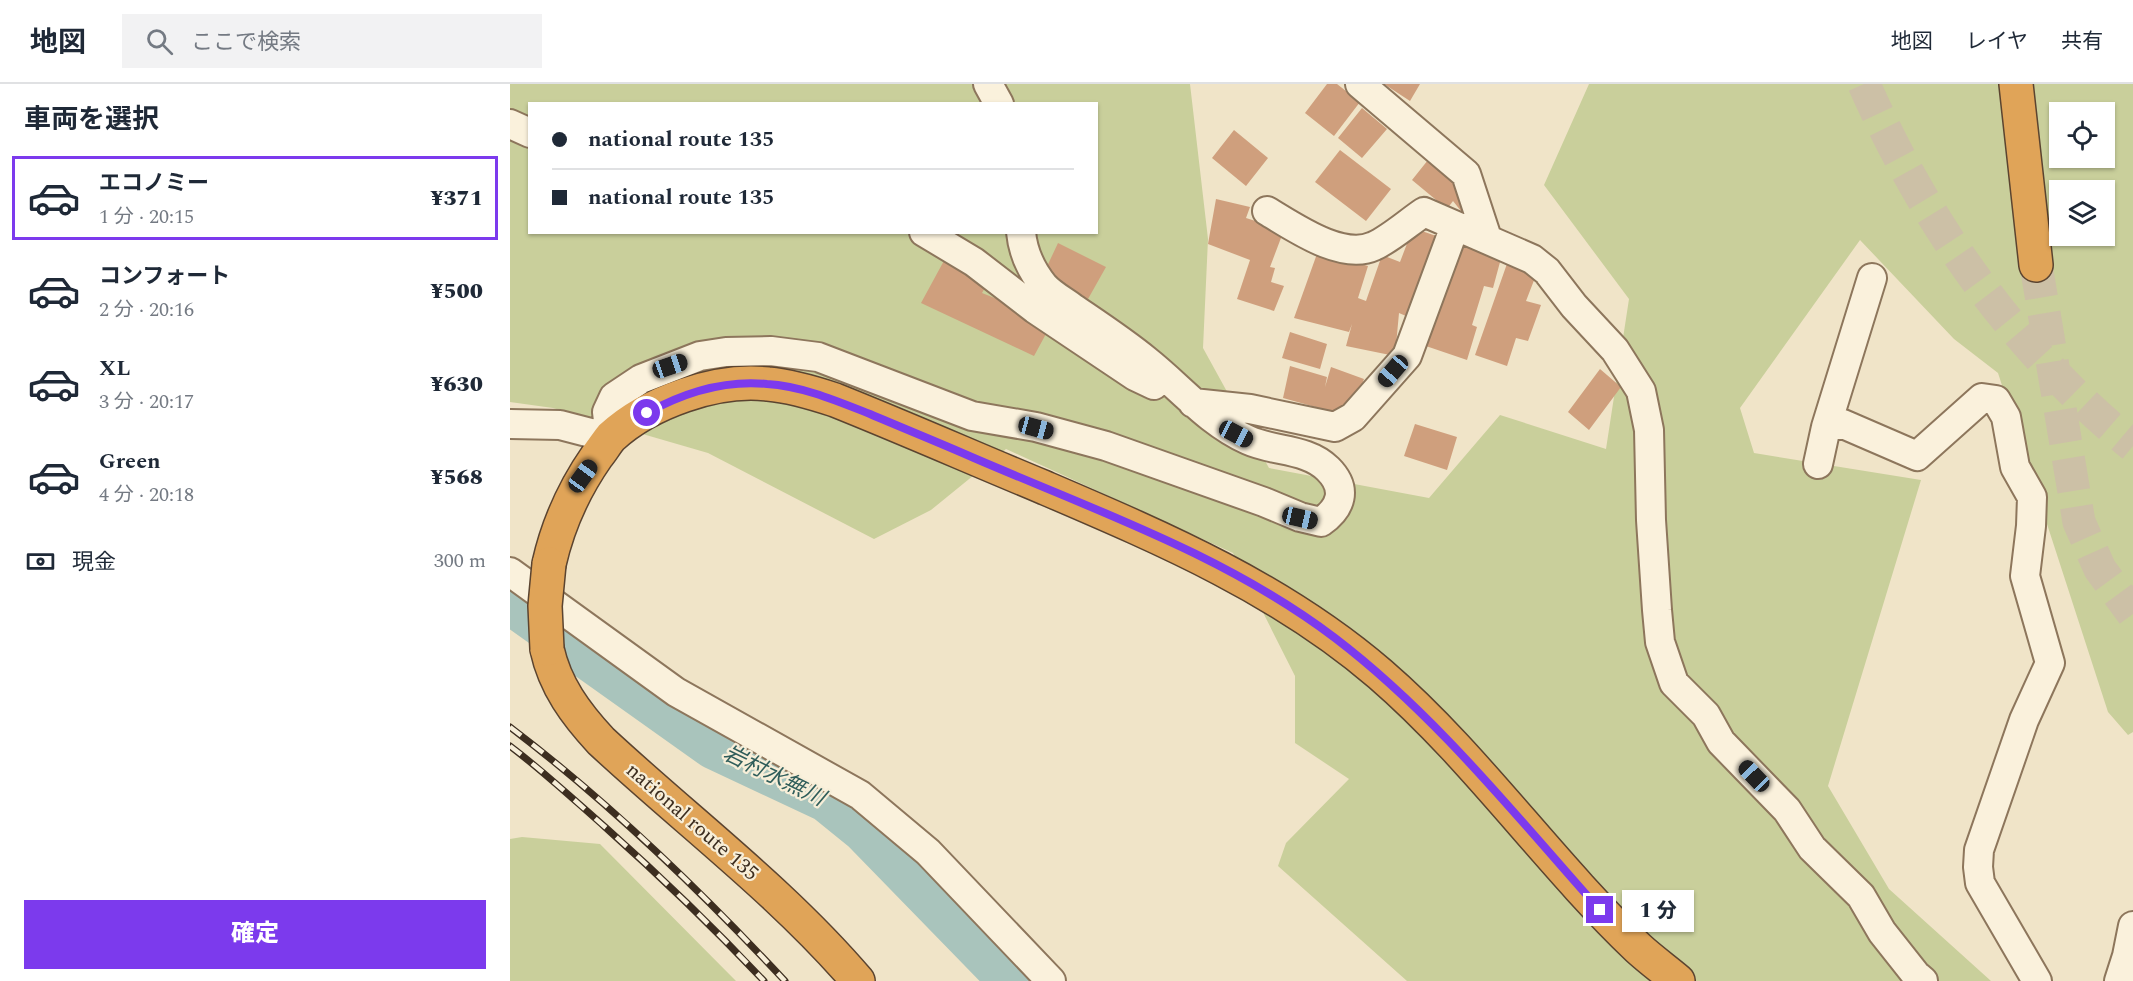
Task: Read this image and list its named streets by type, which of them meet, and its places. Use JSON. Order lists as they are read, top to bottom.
{
  "streets": {
    "highway": ["national route 135"]
  },
  "water": ["岩村水無川"],
  "page": {
    "header": "地図",
    "search": "ここで検索",
    "nav": ["地図", "レイヤ", "共有"],
    "heading": "車両を選択",
    "banner": ["national route 135", "national route 135"],
    "list": [
      {
        "name": "エコノミー",
        "note": "1 分 · 20:15",
        "value": "¥371"
      },
      {
        "name": "コンフォート",
        "note": "2 分 · 20:16",
        "value": "¥500"
      },
      {
        "name": "XL",
        "note": "3 分 · 20:17",
        "value": "¥630"
      },
      {
        "name": "Green",
        "note": "4 分 · 20:18",
        "value": "¥568"
      }
    ],
    "pay": ["現金", "300 m"],
    "buttons": "確定",
    "bubble": "1 分"
  }
}
